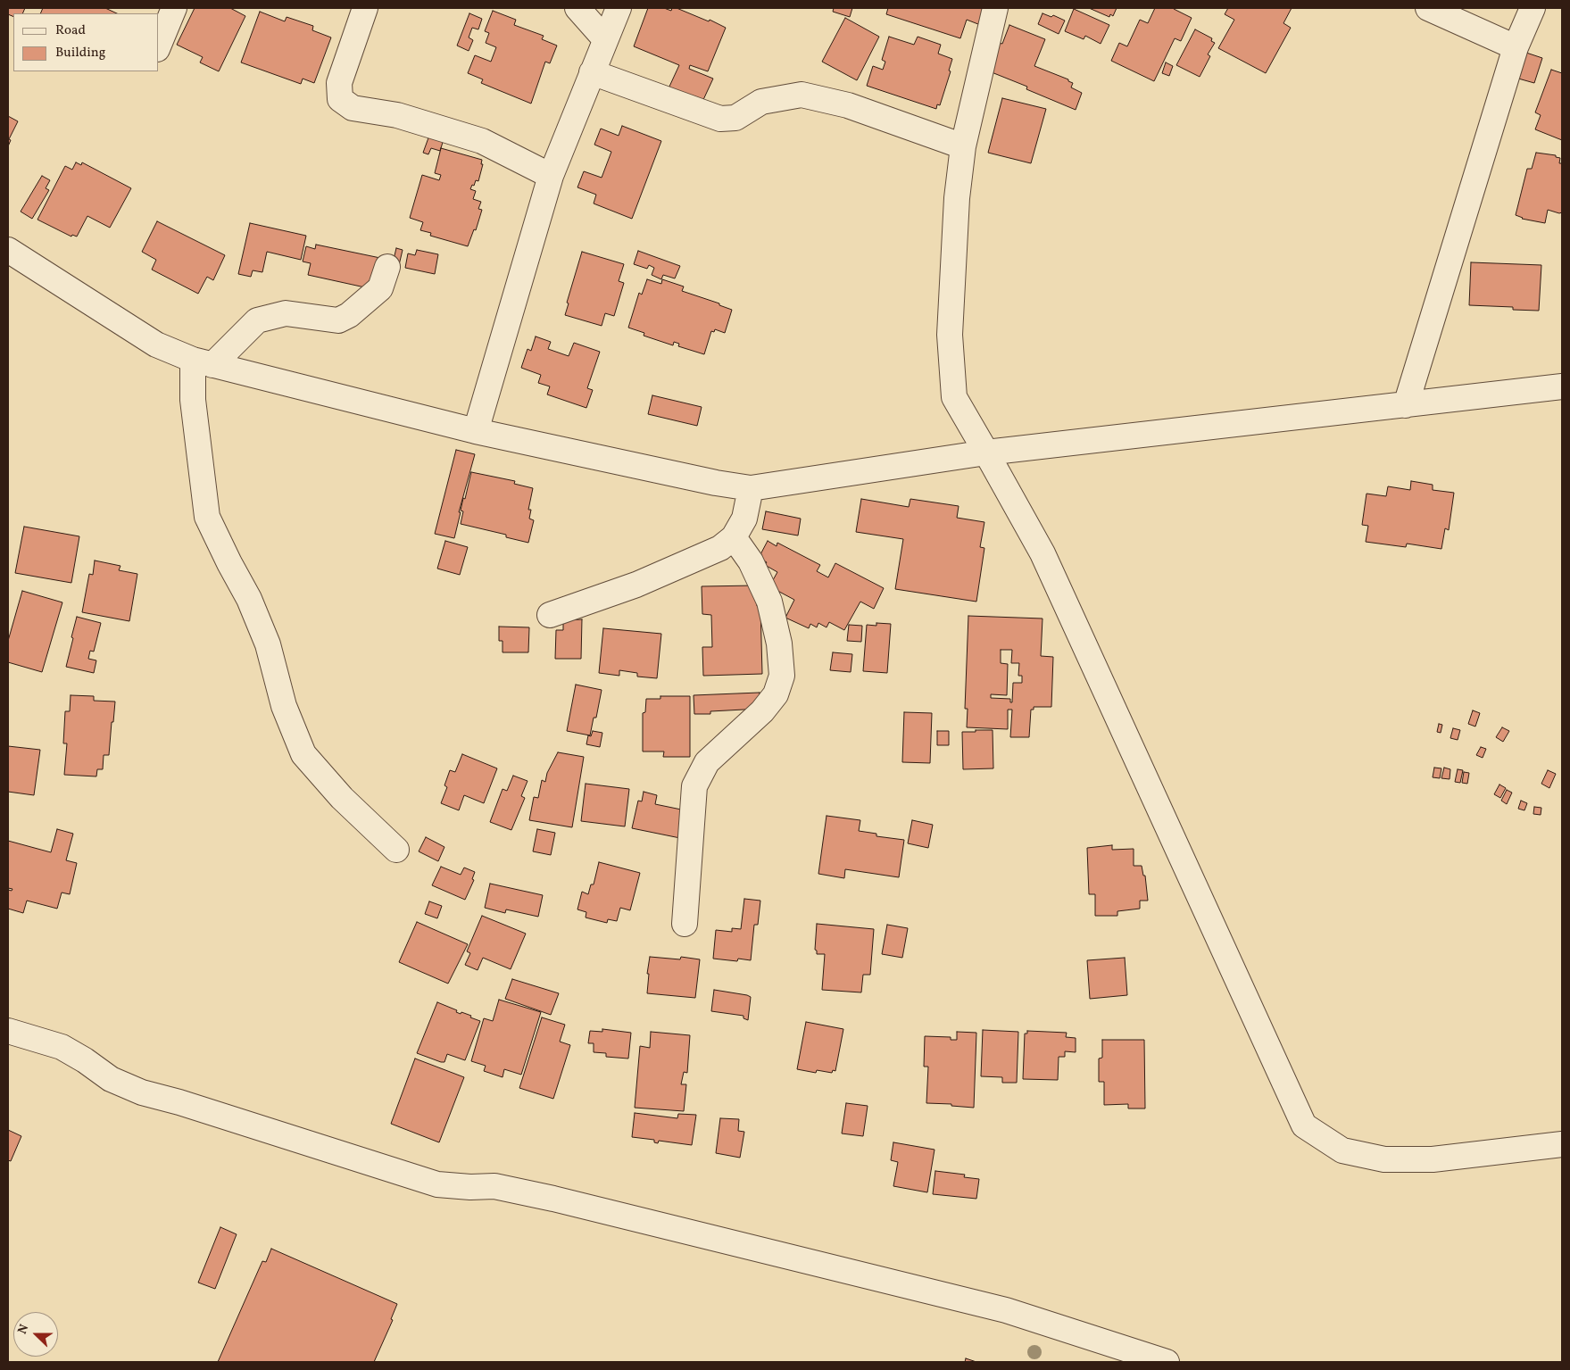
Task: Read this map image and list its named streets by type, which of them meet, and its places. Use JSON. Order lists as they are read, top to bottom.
{
  "legend": ["Road", "Building"],
  "north": "left"
}
